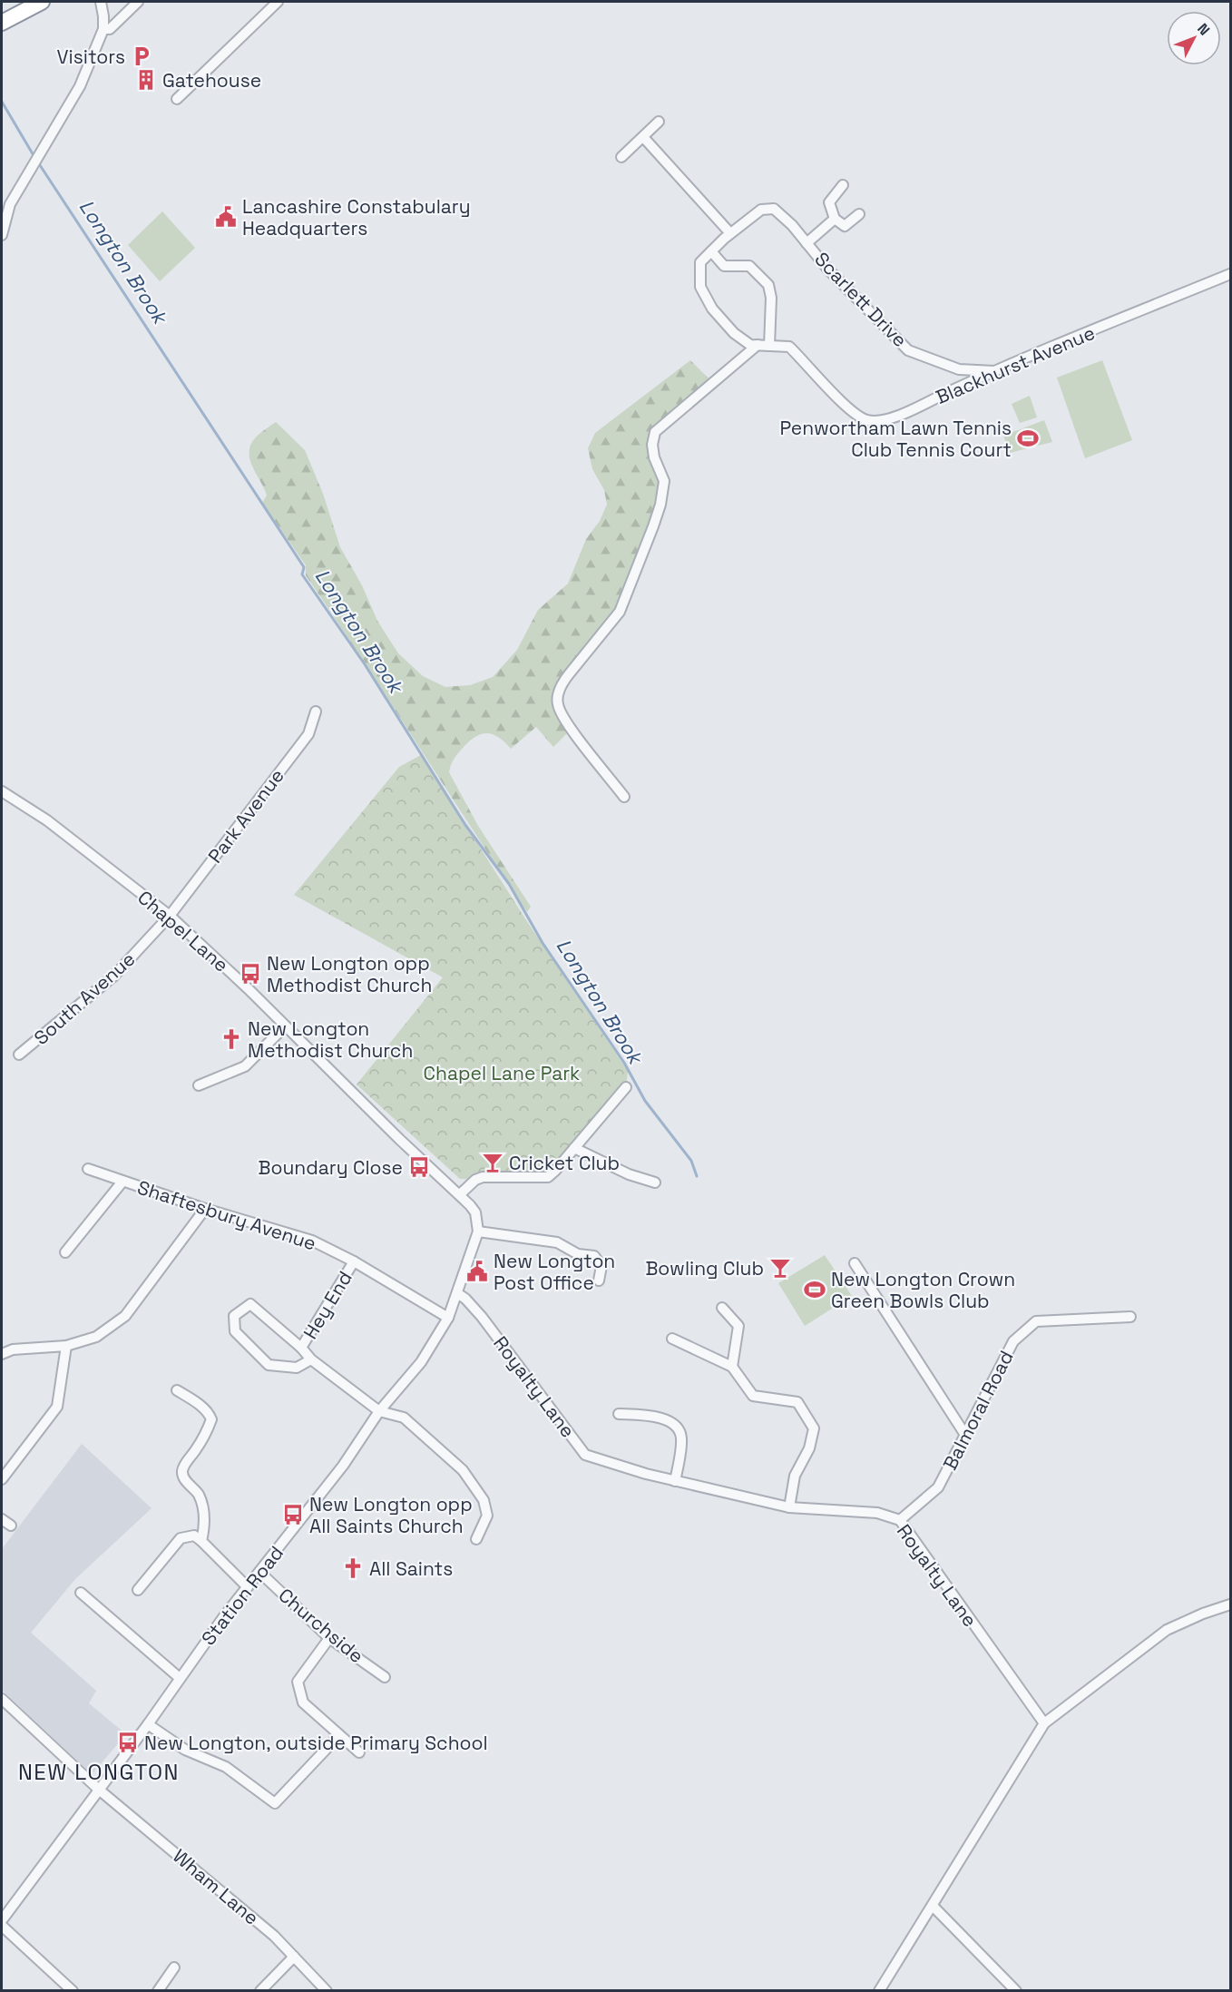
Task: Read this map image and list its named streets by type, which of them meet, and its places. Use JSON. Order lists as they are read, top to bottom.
{
  "streets": {
    "street": [
      "Scarlett Drive",
      "Blackhurst Avenue",
      "Park Avenue",
      "Chapel Lane",
      "South Avenue",
      "Shaftesbury Avenue",
      "Hey End",
      "Royalty Lane",
      "Balmoral Road",
      "Station Road",
      "Churchside",
      "Wham Lane"
    ]
  },
  "crossings": [
    ["Scarlett Drive", "Blackhurst Avenue"],
    ["Park Avenue", "Chapel Lane"],
    ["Park Avenue", "South Avenue"],
    ["Chapel Lane", "South Avenue"],
    ["Chapel Lane", "Station Road"],
    ["Shaftesbury Avenue", "Hey End"],
    ["Shaftesbury Avenue", "Station Road"],
    ["Royalty Lane", "Balmoral Road"],
    ["Royalty Lane", "Station Road"],
    ["Station Road", "Churchside"],
    ["Station Road", "Wham Lane"]
  ],
  "districts": ["NEW LONGTON"],
  "water": ["Longton Brook"],
  "parks": ["Chapel Lane Park"],
  "places": {
    "parking": ["Visitors"],
    "building": ["Gatehouse"],
    "public building": ["Lancashire Constabulary Headquarters", "New Longton Post Office"],
    "sports": ["Penwortham Lawn Tennis Club Tennis Court", "New Longton Crown Green Bowls Club"],
    "bus stop": [
      "New Longton opp Methodist Church",
      "Boundary Close",
      "New Longton opp All Saints Church",
      "New Longton, outside Primary School"
    ],
    "church": ["New Longton Methodist Church", "All Saints"],
    "bar": ["Cricket Club", "Bowling Club"]
  },
  "north": "top right"
}
